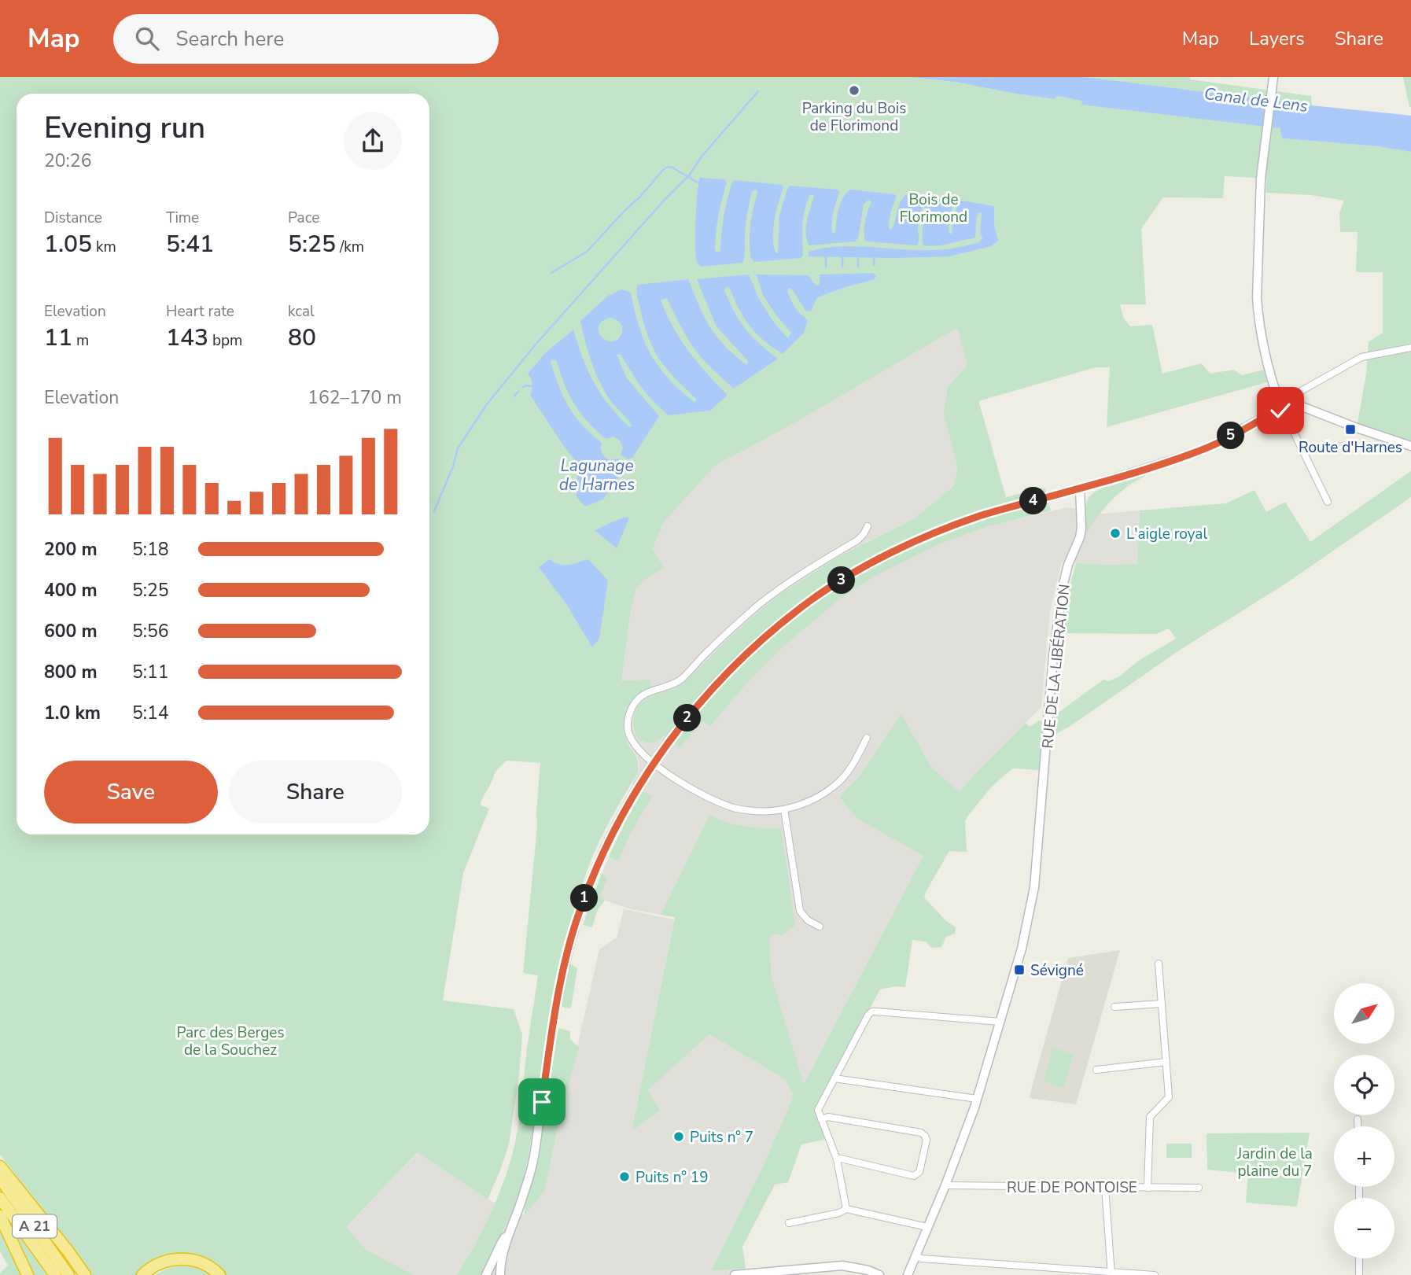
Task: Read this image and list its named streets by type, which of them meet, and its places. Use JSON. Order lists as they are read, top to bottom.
{
  "streets": {
    "highway": ["A 21"],
    "main road": ["RUE DE LA LIBÉRATION"],
    "street": ["RUE DE PONTOISE"]
  },
  "crossings": [
    ["RUE DE LA LIBÉRATION", "RUE DE PONTOISE"]
  ],
  "water": ["Canal de Lens", "Lagunage de Harnes"],
  "parks": ["Bois de Florimond", "Parc des Berges de la Souchez", "Jardin de la plaine du 7"],
  "places": {
    "other": [
      "Parking du Bois de Florimond",
      "L'aigle royal",
      "Puits n° 7",
      "Puits n° 19"
    ],
    "transit": ["Route d'Harnes", "Sévigné"]
  },
  "north": "top right",
  "page": {
    "header": "Map",
    "search": "Search here",
    "nav": ["Map", "Layers", "Share"],
    "heading": ["Evening run", "20:26"],
    "stats": [
      ["Distance", "1.05 km"],
      ["Time", "5:41"],
      ["Pace", "5:25 /km"],
      ["Elevation", "11 m"],
      ["Heart rate", "143 bpm"],
      ["kcal", "80"]
    ],
    "chart": ["Elevation", "162–170 m"],
    "pins": [
      "5",
      "4",
      "3",
      "2",
      "1"
    ],
    "list": [
      {
        "name": "200 m",
        "note": "5:18"
      },
      {
        "name": "400 m",
        "note": "5:25"
      },
      {
        "name": "600 m",
        "note": "5:56"
      },
      {
        "name": "800 m",
        "note": "5:11"
      },
      {
        "name": "1.0 km",
        "note": "5:14"
      }
    ],
    "buttons": ["Save", "Share"],
    "map_buttons": ["+", "−"]
  }
}
